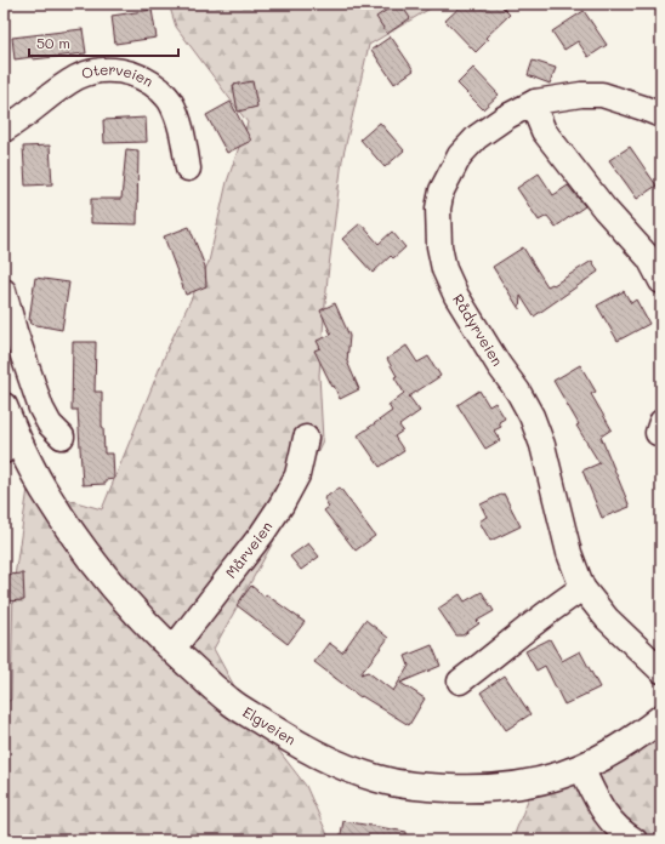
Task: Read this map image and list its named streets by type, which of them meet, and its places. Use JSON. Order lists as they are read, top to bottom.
{
  "streets": {
    "main road": ["Elgveien"],
    "street": ["Oterveien", "Rådyrveien", "Mårveien"]
  },
  "crossings": [
    ["Mårveien", "Elgveien"]
  ],
  "scale_bar": "50 m"
}
